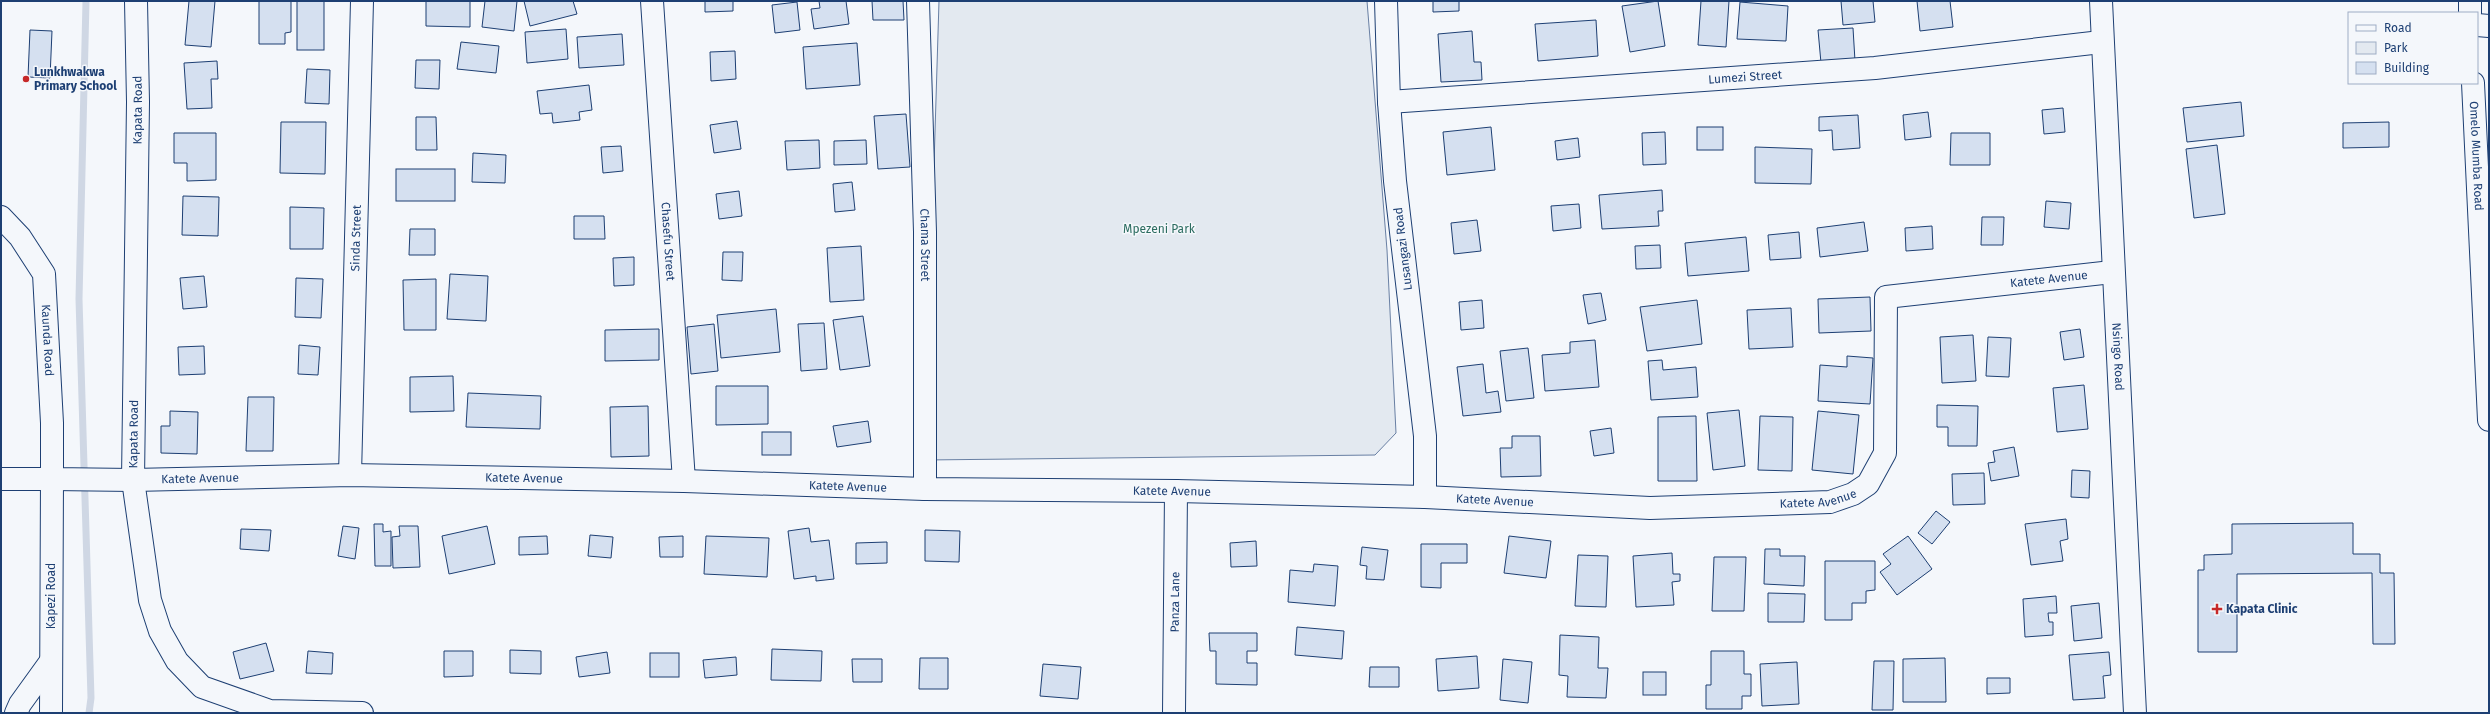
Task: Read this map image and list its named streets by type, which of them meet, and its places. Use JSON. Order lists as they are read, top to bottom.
{
  "streets": {
    "street": [
      "Lumezi Street",
      "Kapata Road",
      "Omelo Mumba Road",
      "Sinda Street",
      "Chasefu Street",
      "Chama Street",
      "Lusangazi Road",
      "Katete Avenue",
      "Kaunda Road",
      "Nsingo Road",
      "Kapezi Road",
      "Panza Lane"
    ]
  },
  "crossings": [
    ["Lumezi Street", "Lusangazi Road"],
    ["Lumezi Street", "Nsingo Road"],
    ["Kapata Road", "Katete Avenue"],
    ["Sinda Street", "Katete Avenue"],
    ["Chasefu Street", "Katete Avenue"],
    ["Chama Street", "Katete Avenue"],
    ["Lusangazi Road", "Katete Avenue"],
    ["Katete Avenue", "Kaunda Road"],
    ["Katete Avenue", "Nsingo Road"],
    ["Katete Avenue", "Kapezi Road"],
    ["Katete Avenue", "Panza Lane"],
    ["Kaunda Road", "Kapezi Road"]
  ],
  "parks": ["Mpezeni Park"],
  "places": {
    "other": ["Lunkhwakwa Primary School"],
    "health": ["Kapata Clinic"]
  },
  "legend": ["Road", "Park", "Building"]
}
